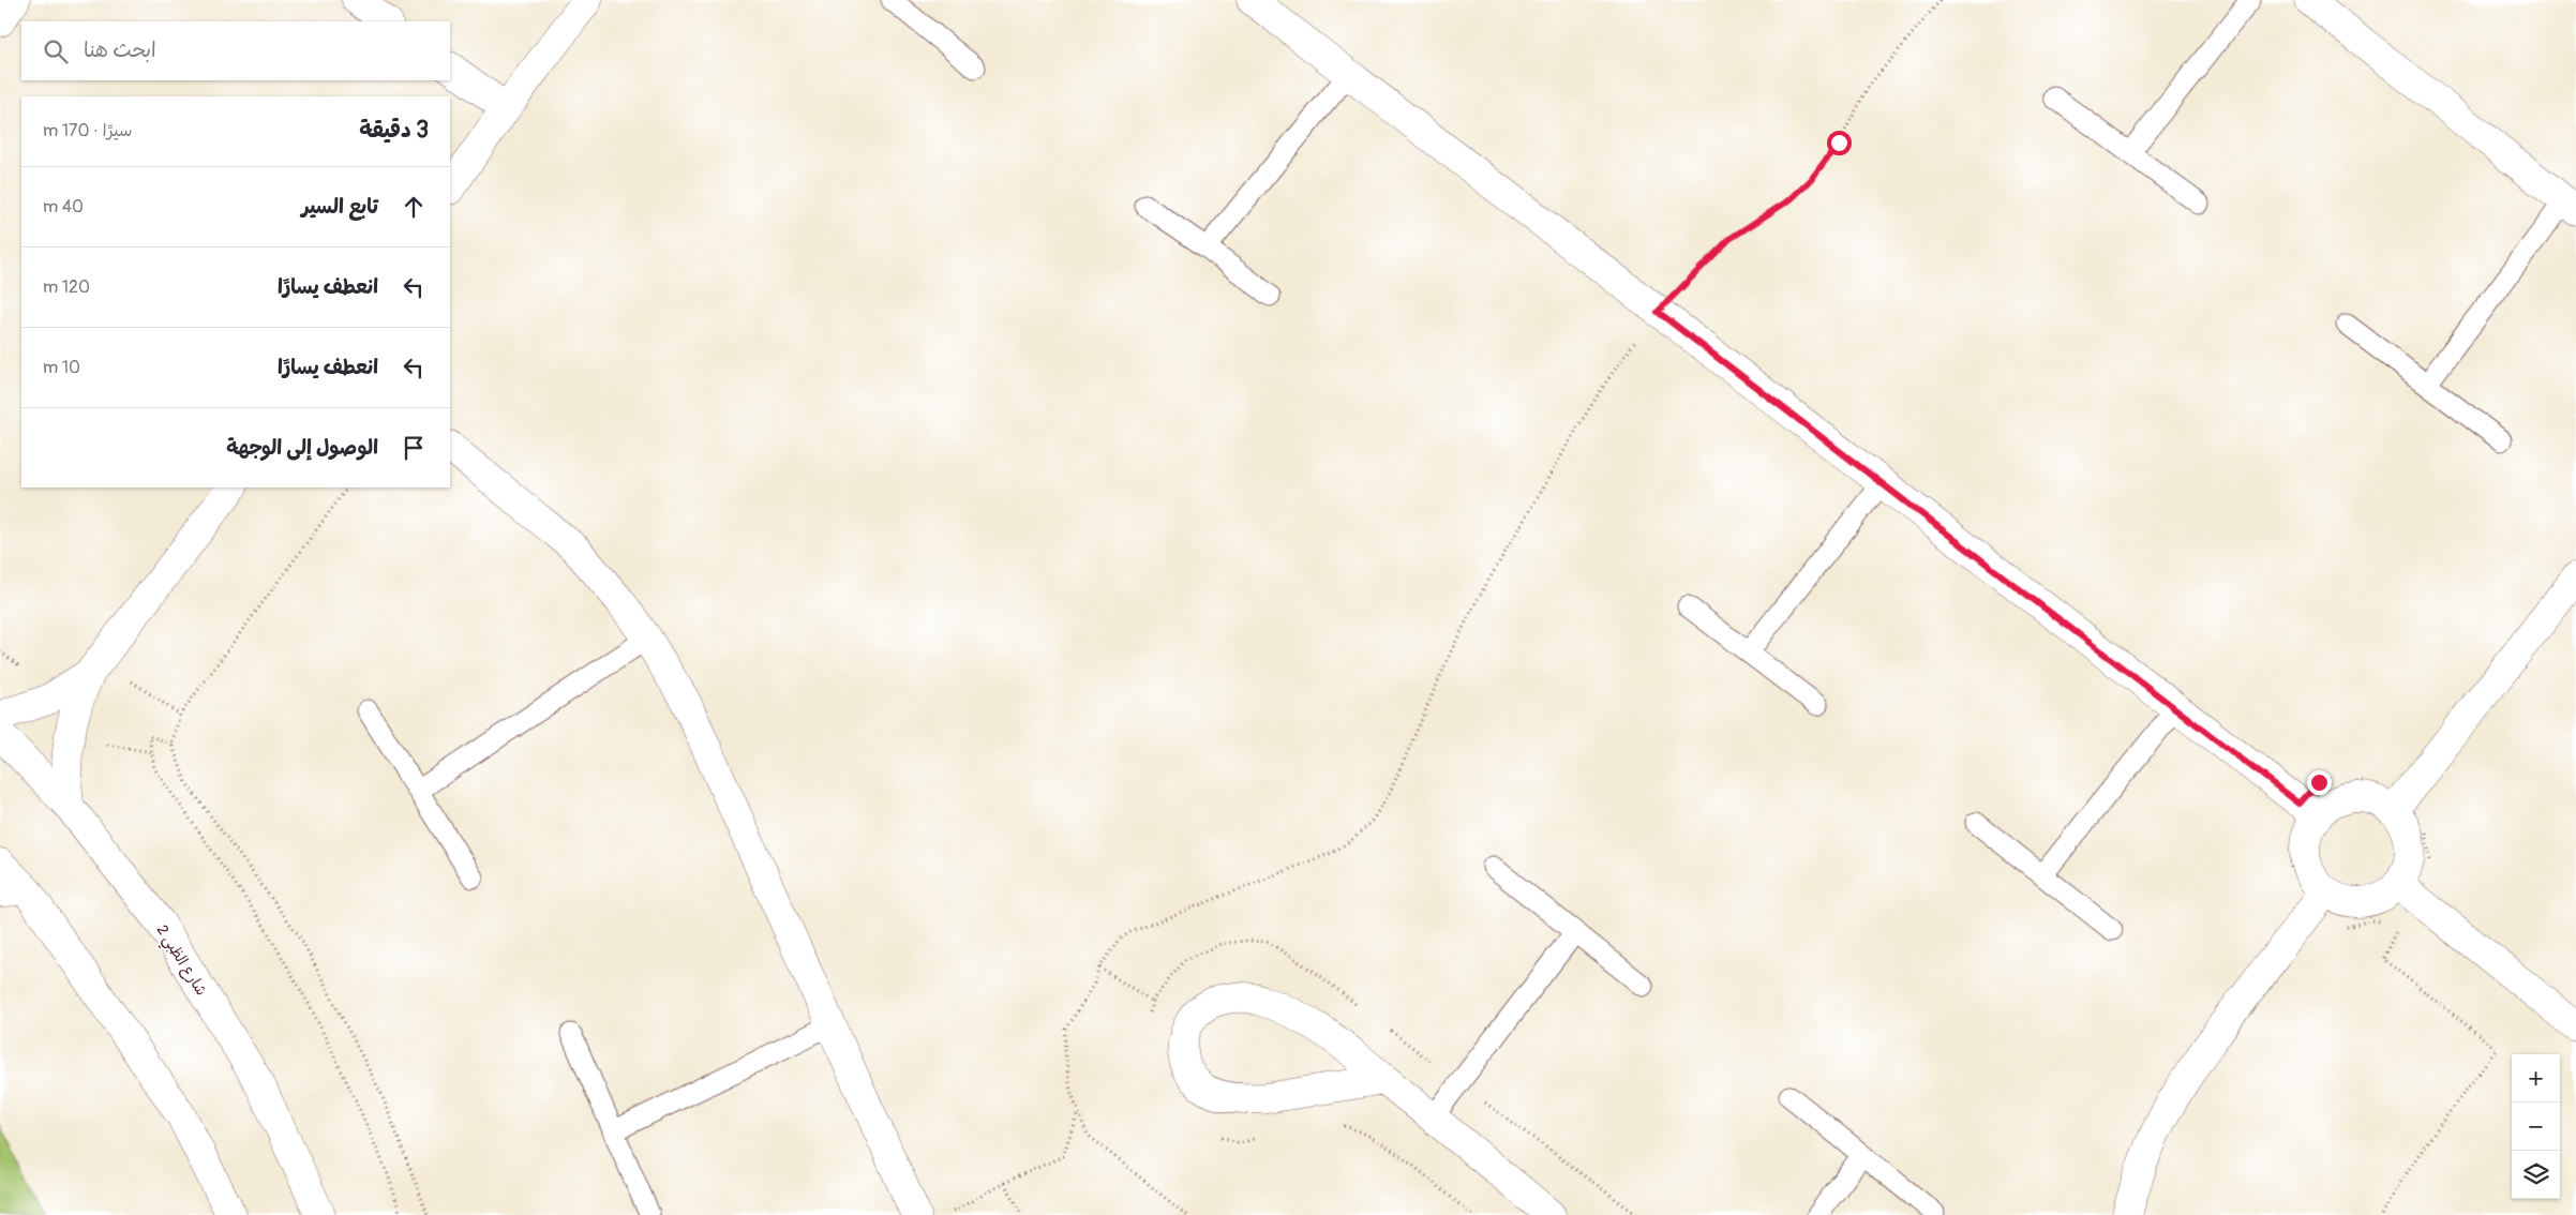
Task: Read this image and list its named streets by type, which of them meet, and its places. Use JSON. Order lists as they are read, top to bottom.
{
  "streets": {
    "street": ["شارع الظبي 2"]
  },
  "page": {
    "search": "ابحث هنا",
    "heading": ["3 دقيقة", "سيرًا · 170 m"],
    "list": [
      ["تابع السير", "40 m"],
      ["انعطف يسارًا", "120 m"],
      ["انعطف يسارًا", "10 m"],
      "الوصول إلى الوجهة"
    ],
    "map_buttons": ["+", "−"]
  }
}
